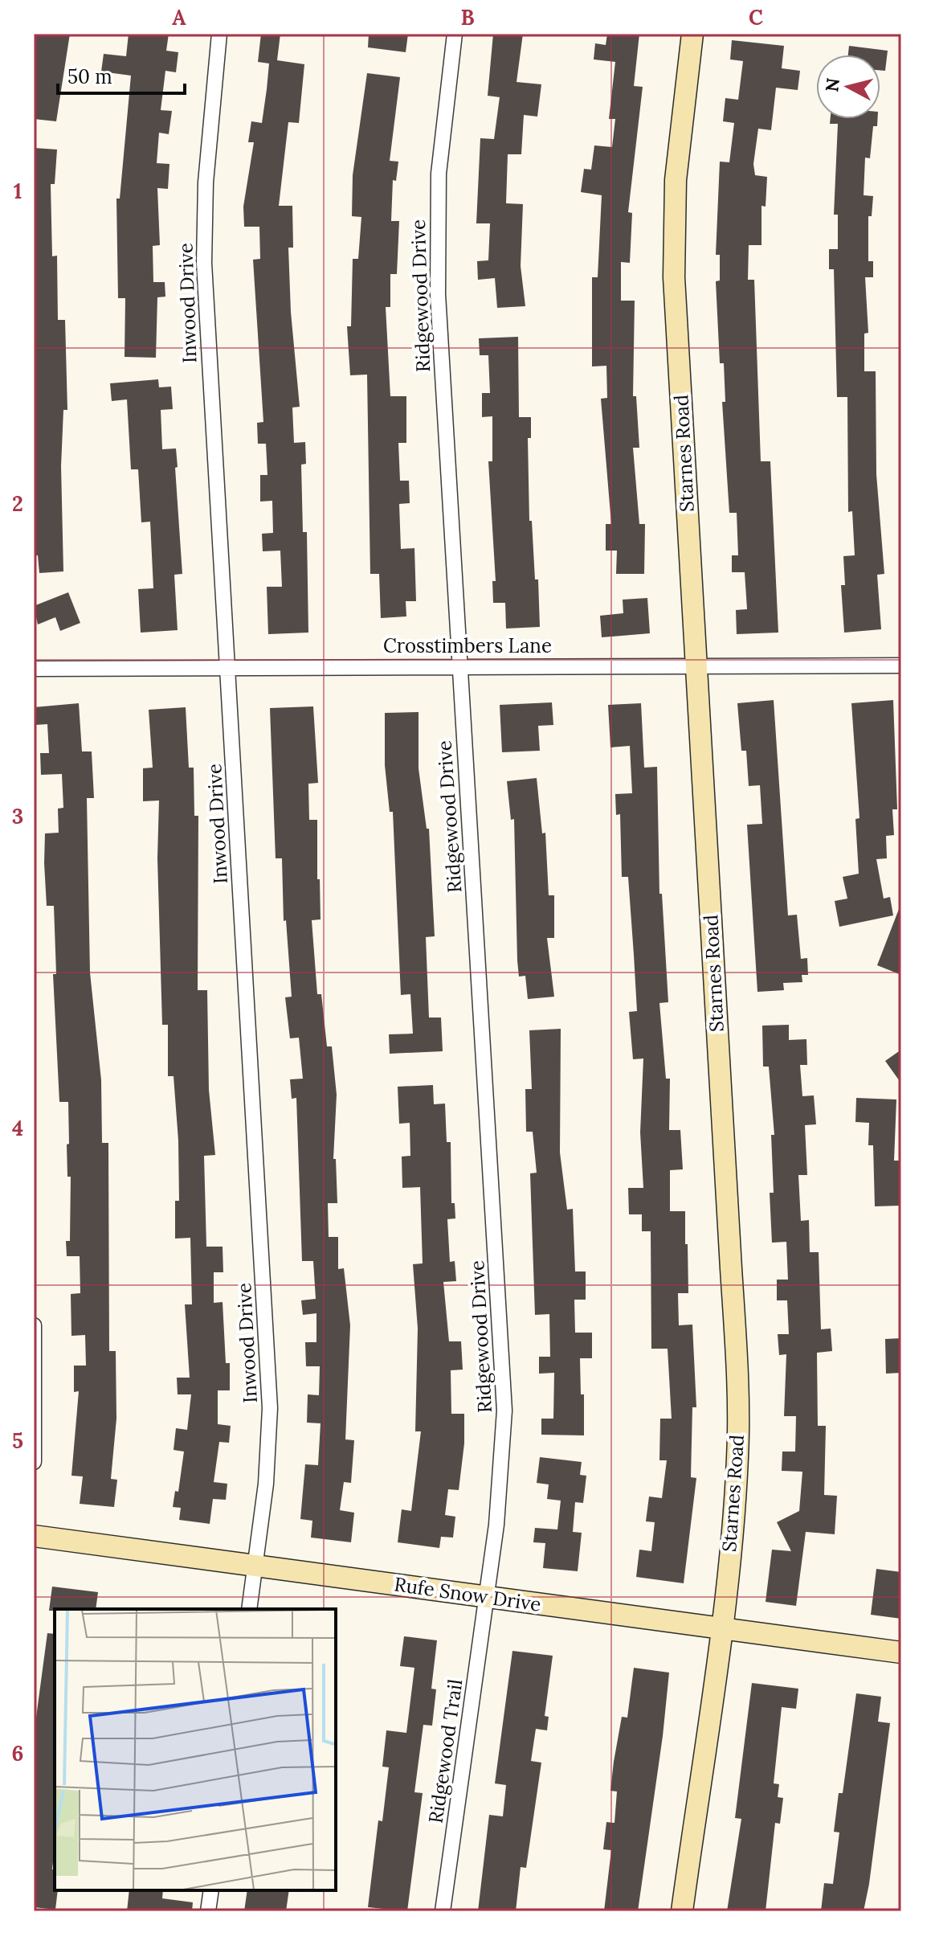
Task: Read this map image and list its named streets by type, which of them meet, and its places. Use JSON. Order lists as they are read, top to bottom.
{
  "streets": {
    "main road": ["Starnes Road", "Rufe Snow Drive"],
    "street": [
      "Ridgewood Drive",
      "Inwood Drive",
      "Crosstimbers Lane",
      "Ridgewood Trail"
    ]
  },
  "crossings": [
    ["Ridgewood Drive", "Crosstimbers Lane"],
    ["Ridgewood Drive", "Rufe Snow Drive"],
    ["Ridgewood Drive", "Ridgewood Trail"],
    ["Inwood Drive", "Crosstimbers Lane"],
    ["Inwood Drive", "Rufe Snow Drive"],
    ["Starnes Road", "Crosstimbers Lane"],
    ["Starnes Road", "Rufe Snow Drive"],
    ["Rufe Snow Drive", "Ridgewood Trail"]
  ],
  "scale_bar": "50 m",
  "north": "left",
  "grid": {
    "columns": ["A", "B", "C"],
    "rows": [
      "1",
      "2",
      "3",
      "4",
      "5",
      "6"
    ]
  }
}
